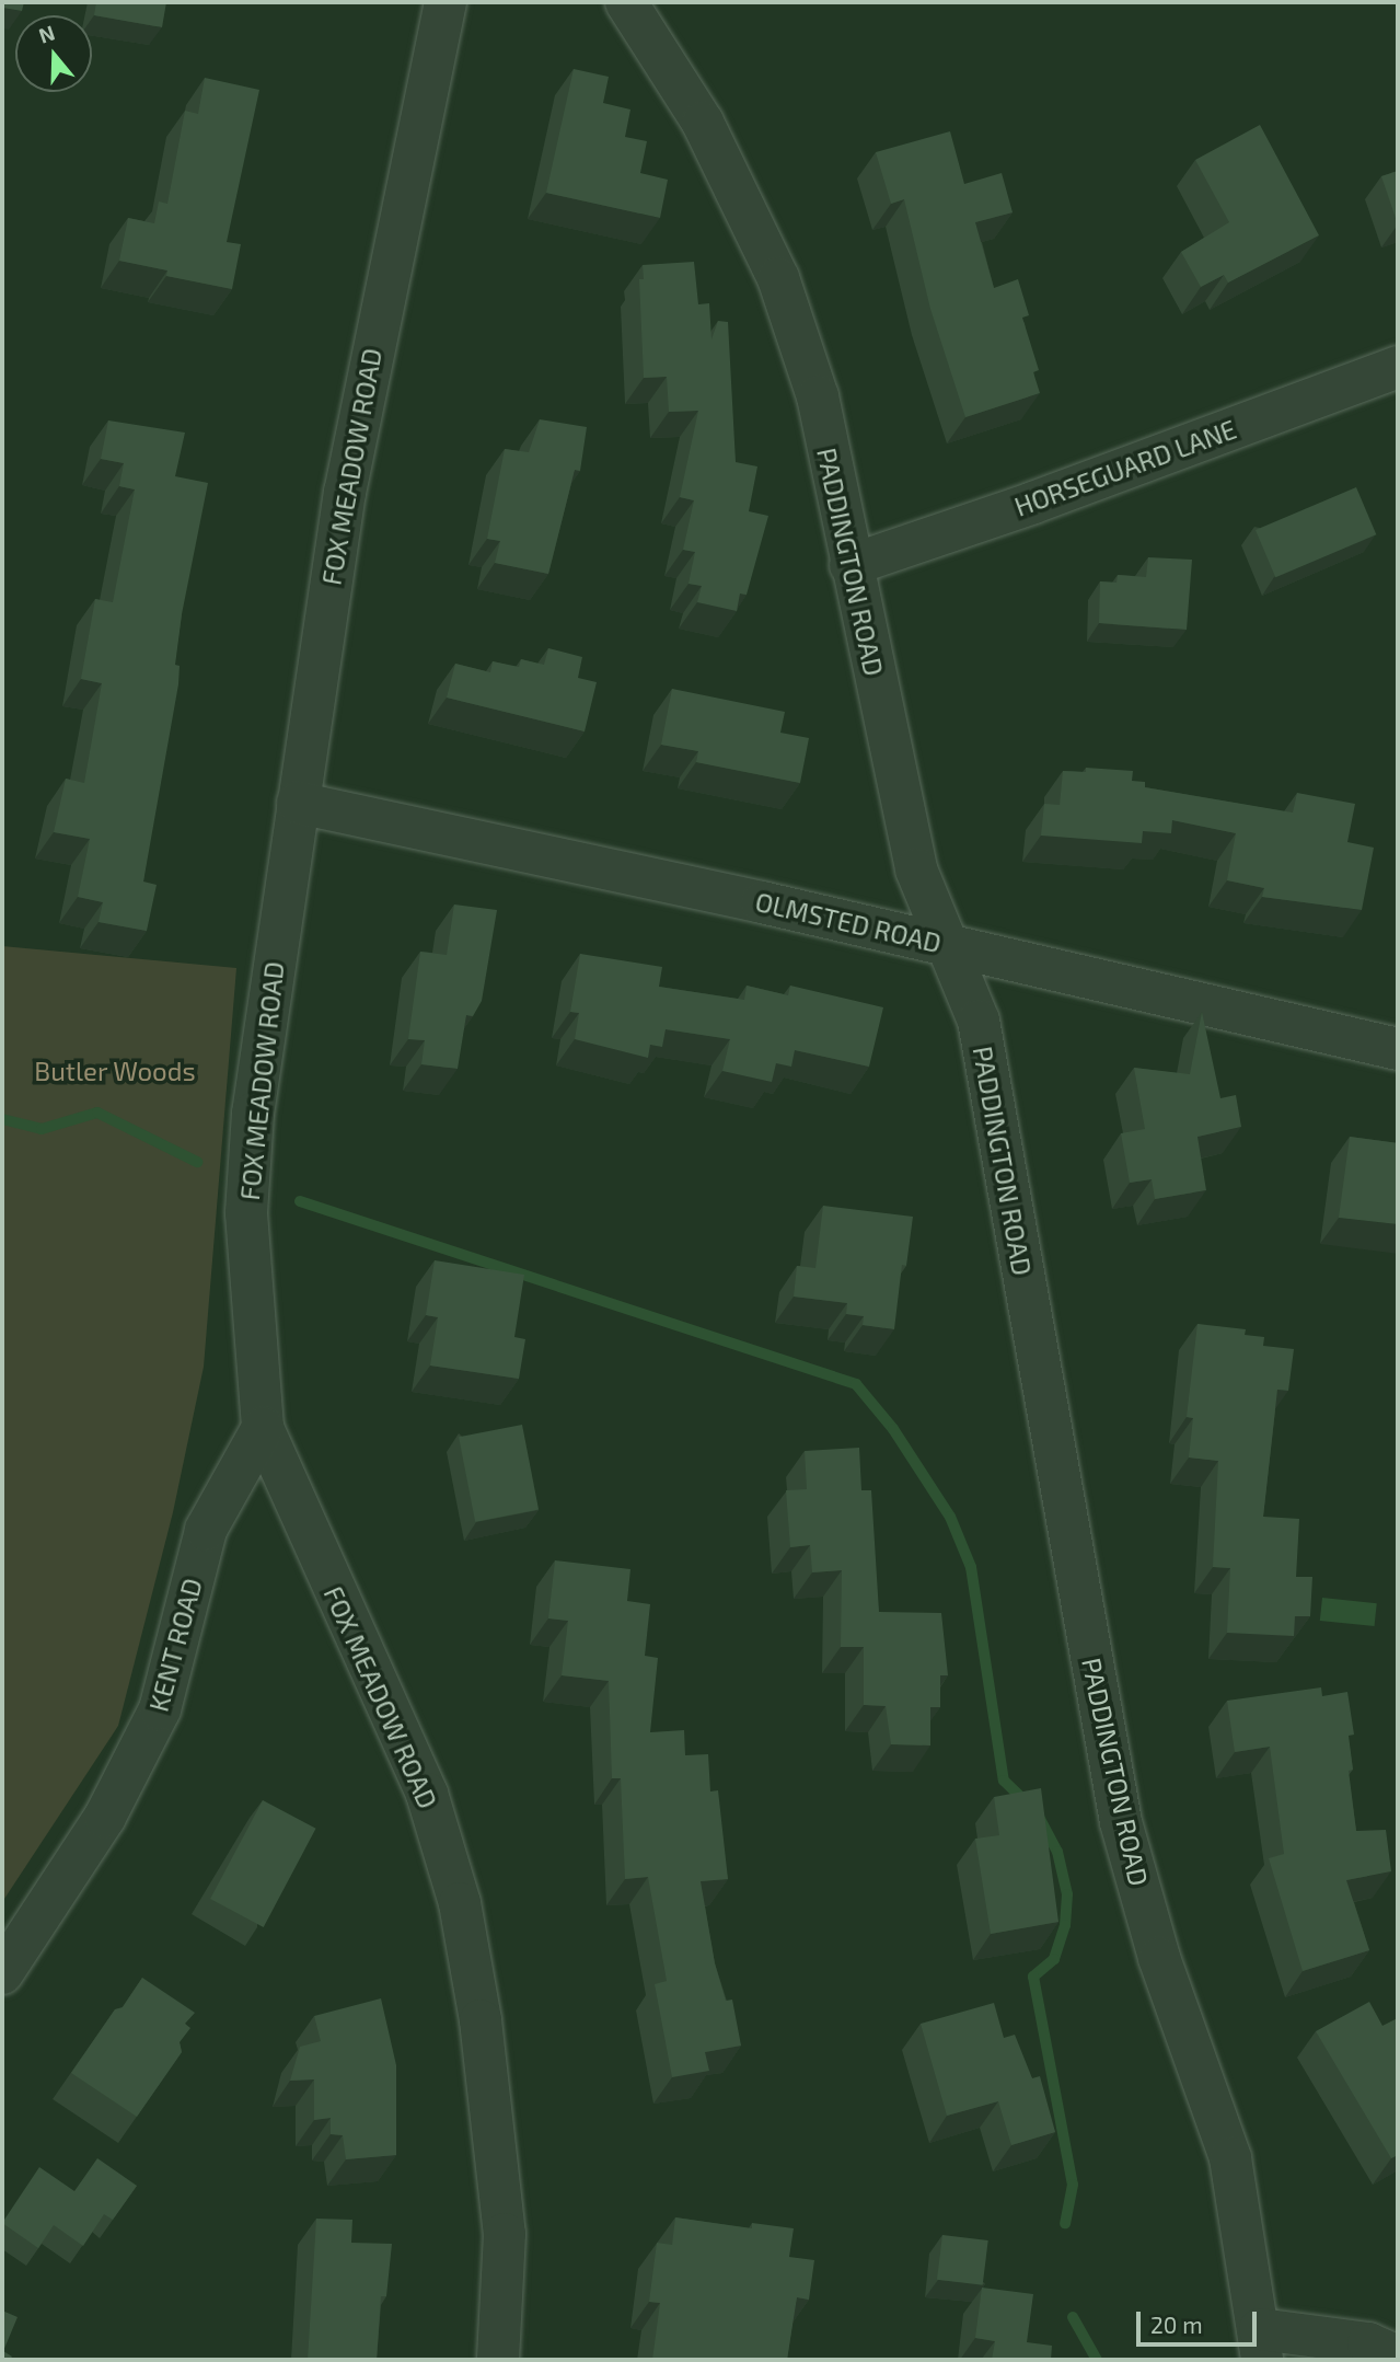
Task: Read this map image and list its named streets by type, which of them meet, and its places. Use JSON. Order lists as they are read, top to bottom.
{
  "streets": {
    "street": [
      "FOX MEADOW ROAD",
      "HORSEGUARD LANE",
      "PADDINGTON ROAD",
      "OLMSTED ROAD",
      "KENT ROAD"
    ]
  },
  "crossings": [
    ["FOX MEADOW ROAD", "OLMSTED ROAD"],
    ["FOX MEADOW ROAD", "KENT ROAD"],
    ["HORSEGUARD LANE", "PADDINGTON ROAD"],
    ["PADDINGTON ROAD", "OLMSTED ROAD"]
  ],
  "parks": ["Butler Woods"],
  "scale_bar": "20 m",
  "north": "top"
}
